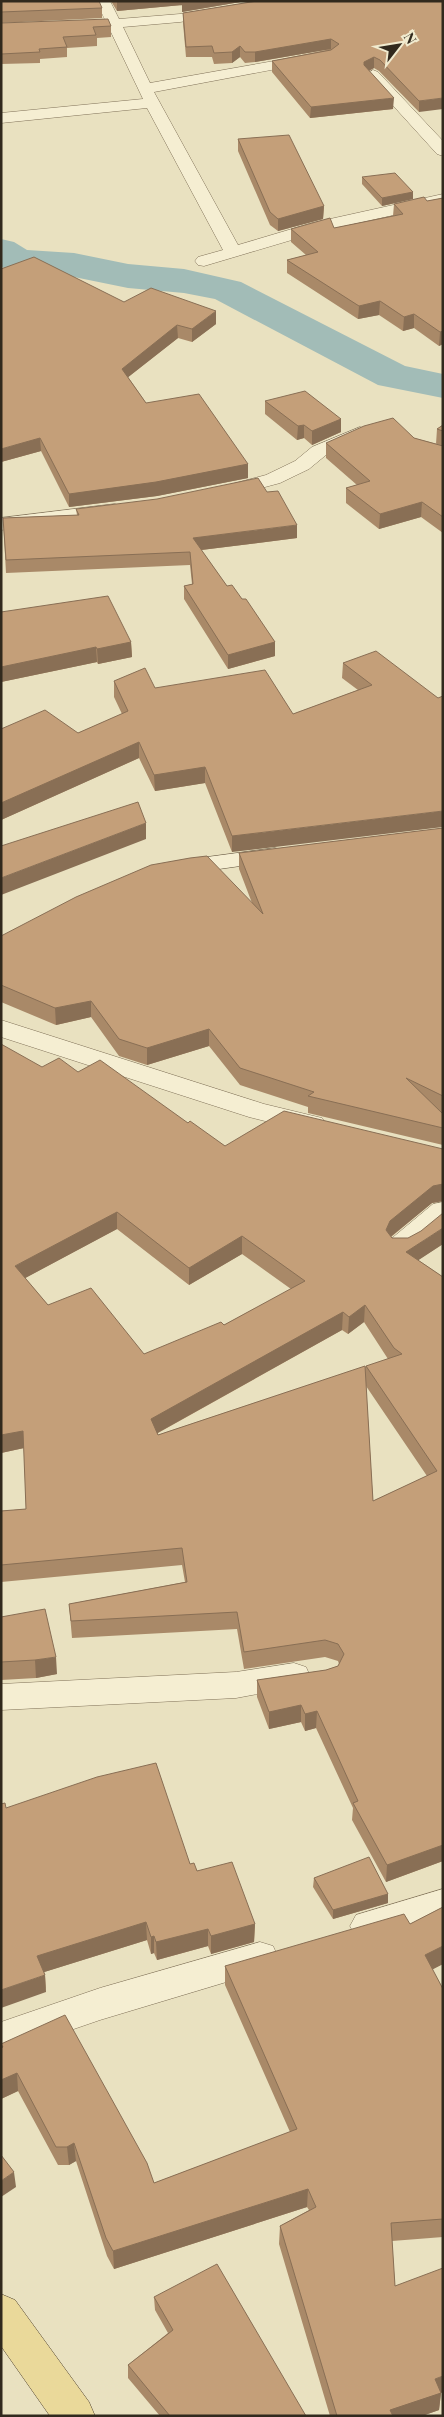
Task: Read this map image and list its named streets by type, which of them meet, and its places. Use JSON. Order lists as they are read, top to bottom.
{
  "north": "top right"
}
